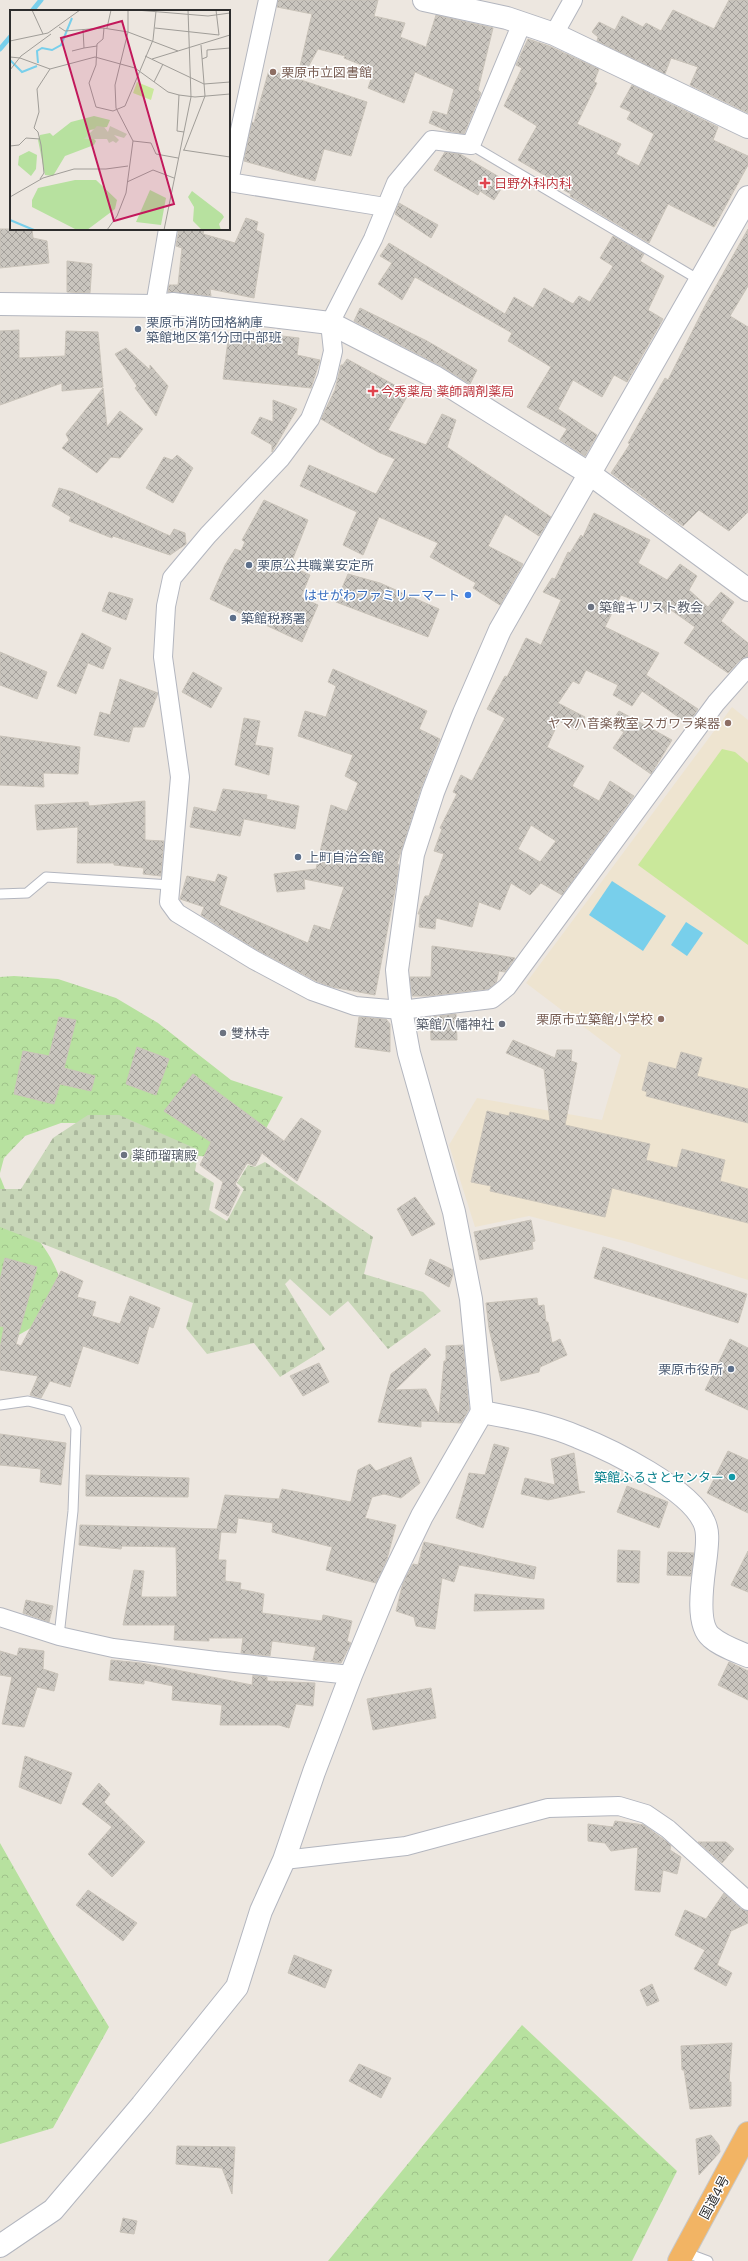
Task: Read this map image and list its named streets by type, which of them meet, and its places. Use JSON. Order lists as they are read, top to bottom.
{
  "streets": {
    "highway": ["国道4号"]
  },
  "places": {
    "other": [
      "栗原市立図書館",
      "栗原市消防団格納庫 築館地区第1分団中部班",
      "栗原公共職業安定所",
      "はせがわファミリーマート",
      "築館キリスト教会",
      "築館税務署",
      "ヤマハ音楽教室 スガワラ楽器",
      "上町自治会館",
      "栗原市立築館小学校",
      "築館八幡神社",
      "雙林寺",
      "薬師瑠璃殿",
      "栗原市役所",
      "築館ふるさとセンター"
    ],
    "health": ["日野外科内科", "今秀薬局 薬師調剤薬局"]
  }
}
